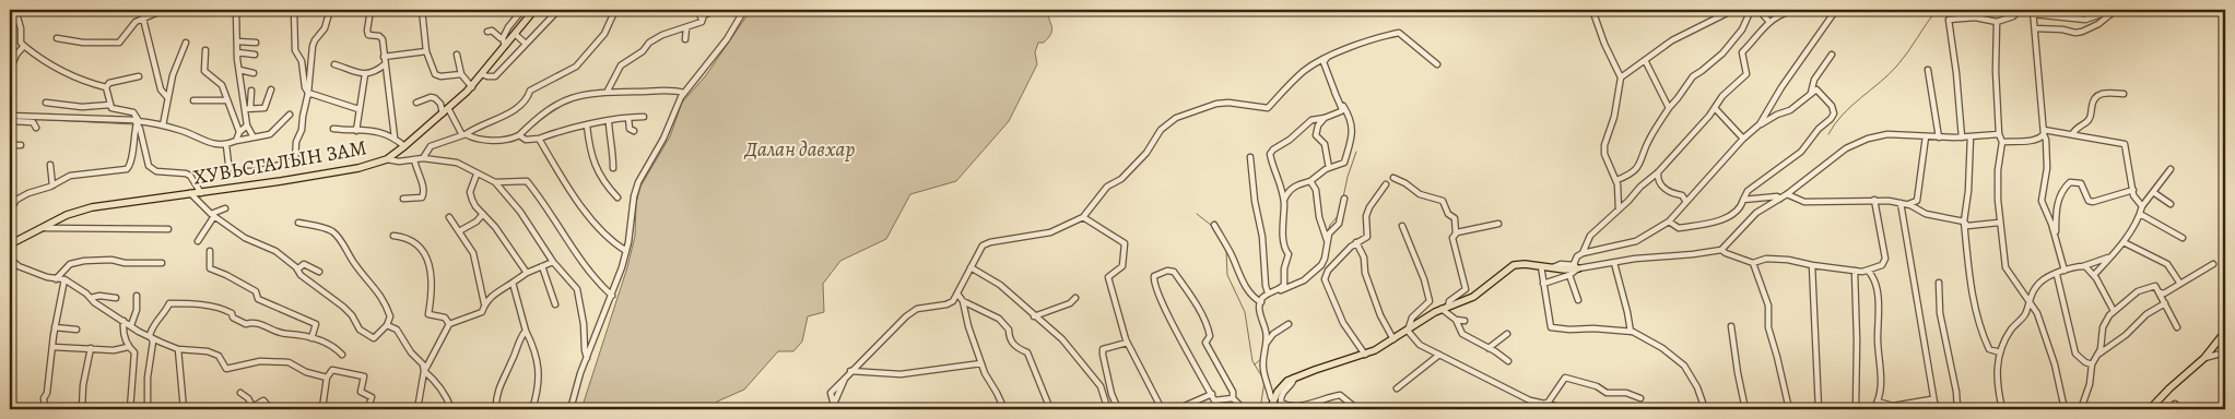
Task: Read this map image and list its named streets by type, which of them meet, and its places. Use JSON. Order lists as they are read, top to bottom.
{
  "streets": {
    "main road": ["ХУВЬСГАЛЫН ЗАМ"]
  },
  "parks": ["Далан давхар"]
}
